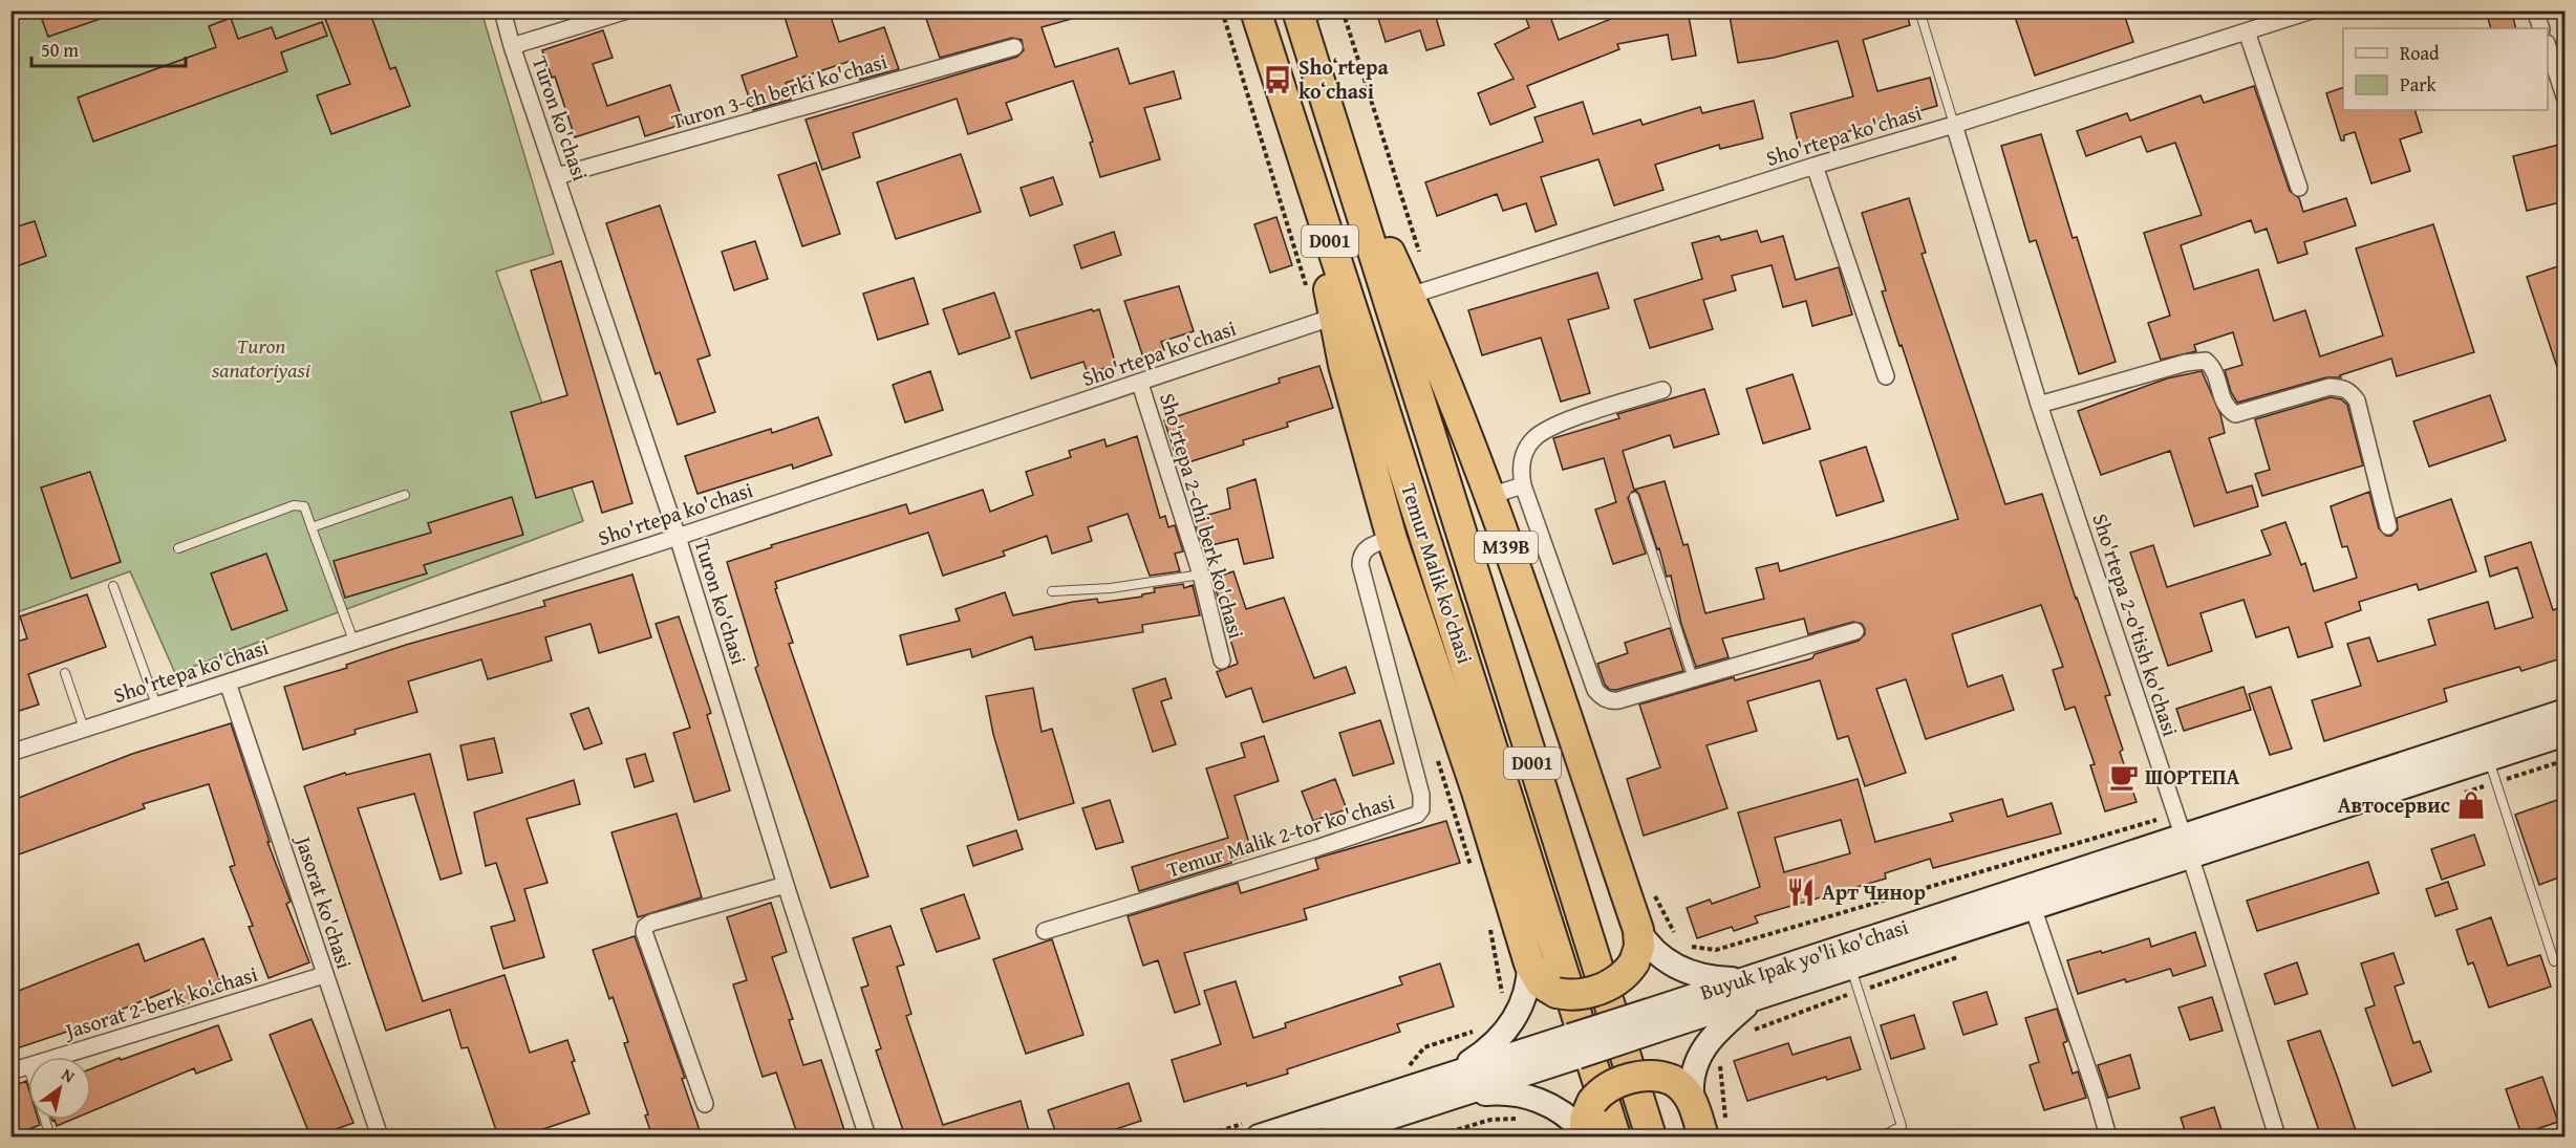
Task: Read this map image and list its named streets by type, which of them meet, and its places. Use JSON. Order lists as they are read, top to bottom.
{
  "streets": {
    "highway": ["D001", "M39B", "Temur Malik ko'chasi"],
    "main road": ["Buyuk Ipak yo'li ko'chasi"],
    "street": [
      "Turon 3-ch berki ko'chasi",
      "Turon ko'chasi",
      "Sho'rtepa ko'chasi",
      "Sho'rtepa 2-chi berk ko'chasi",
      "Sho'rtepa 2-o'tish ko'chasi",
      "Temur Malik 2-tor ko'chasi",
      "Jasorat ko'chasi",
      "Jasorat 2-berk ko'chasi"
    ]
  },
  "crossings": [
    ["Turon 3-ch berki ko'chasi", "Turon ko'chasi"],
    ["Turon ko'chasi", "Sho'rtepa ko'chasi"],
    ["Sho'rtepa ko'chasi", "Sho'rtepa 2-chi berk ko'chasi"],
    ["Sho'rtepa ko'chasi", "M39B"],
    ["Sho'rtepa ko'chasi", "Temur Malik ko'chasi"],
    ["Sho'rtepa ko'chasi", "Sho'rtepa 2-o'tish ko'chasi"],
    ["Sho'rtepa ko'chasi", "Jasorat ko'chasi"],
    ["M39B", "Temur Malik ko'chasi"],
    ["M39B", "Buyuk Ipak yo'li ko'chasi"],
    ["Sho'rtepa 2-o'tish ko'chasi", "Buyuk Ipak yo'li ko'chasi"],
    ["Jasorat ko'chasi", "Jasorat 2-berk ko'chasi"]
  ],
  "parks": ["Turon sanatoriyasi"],
  "places": {
    "bus stop": ["Shoʻrtepa koʻchasi"],
    "cafe": ["ШОРТЕПА"],
    "shop": ["Автосервис"],
    "restaurant": ["Арт Чинор"]
  },
  "legend": ["Road", "Park"],
  "scale_bar": "50 m",
  "north": "top right"
}
